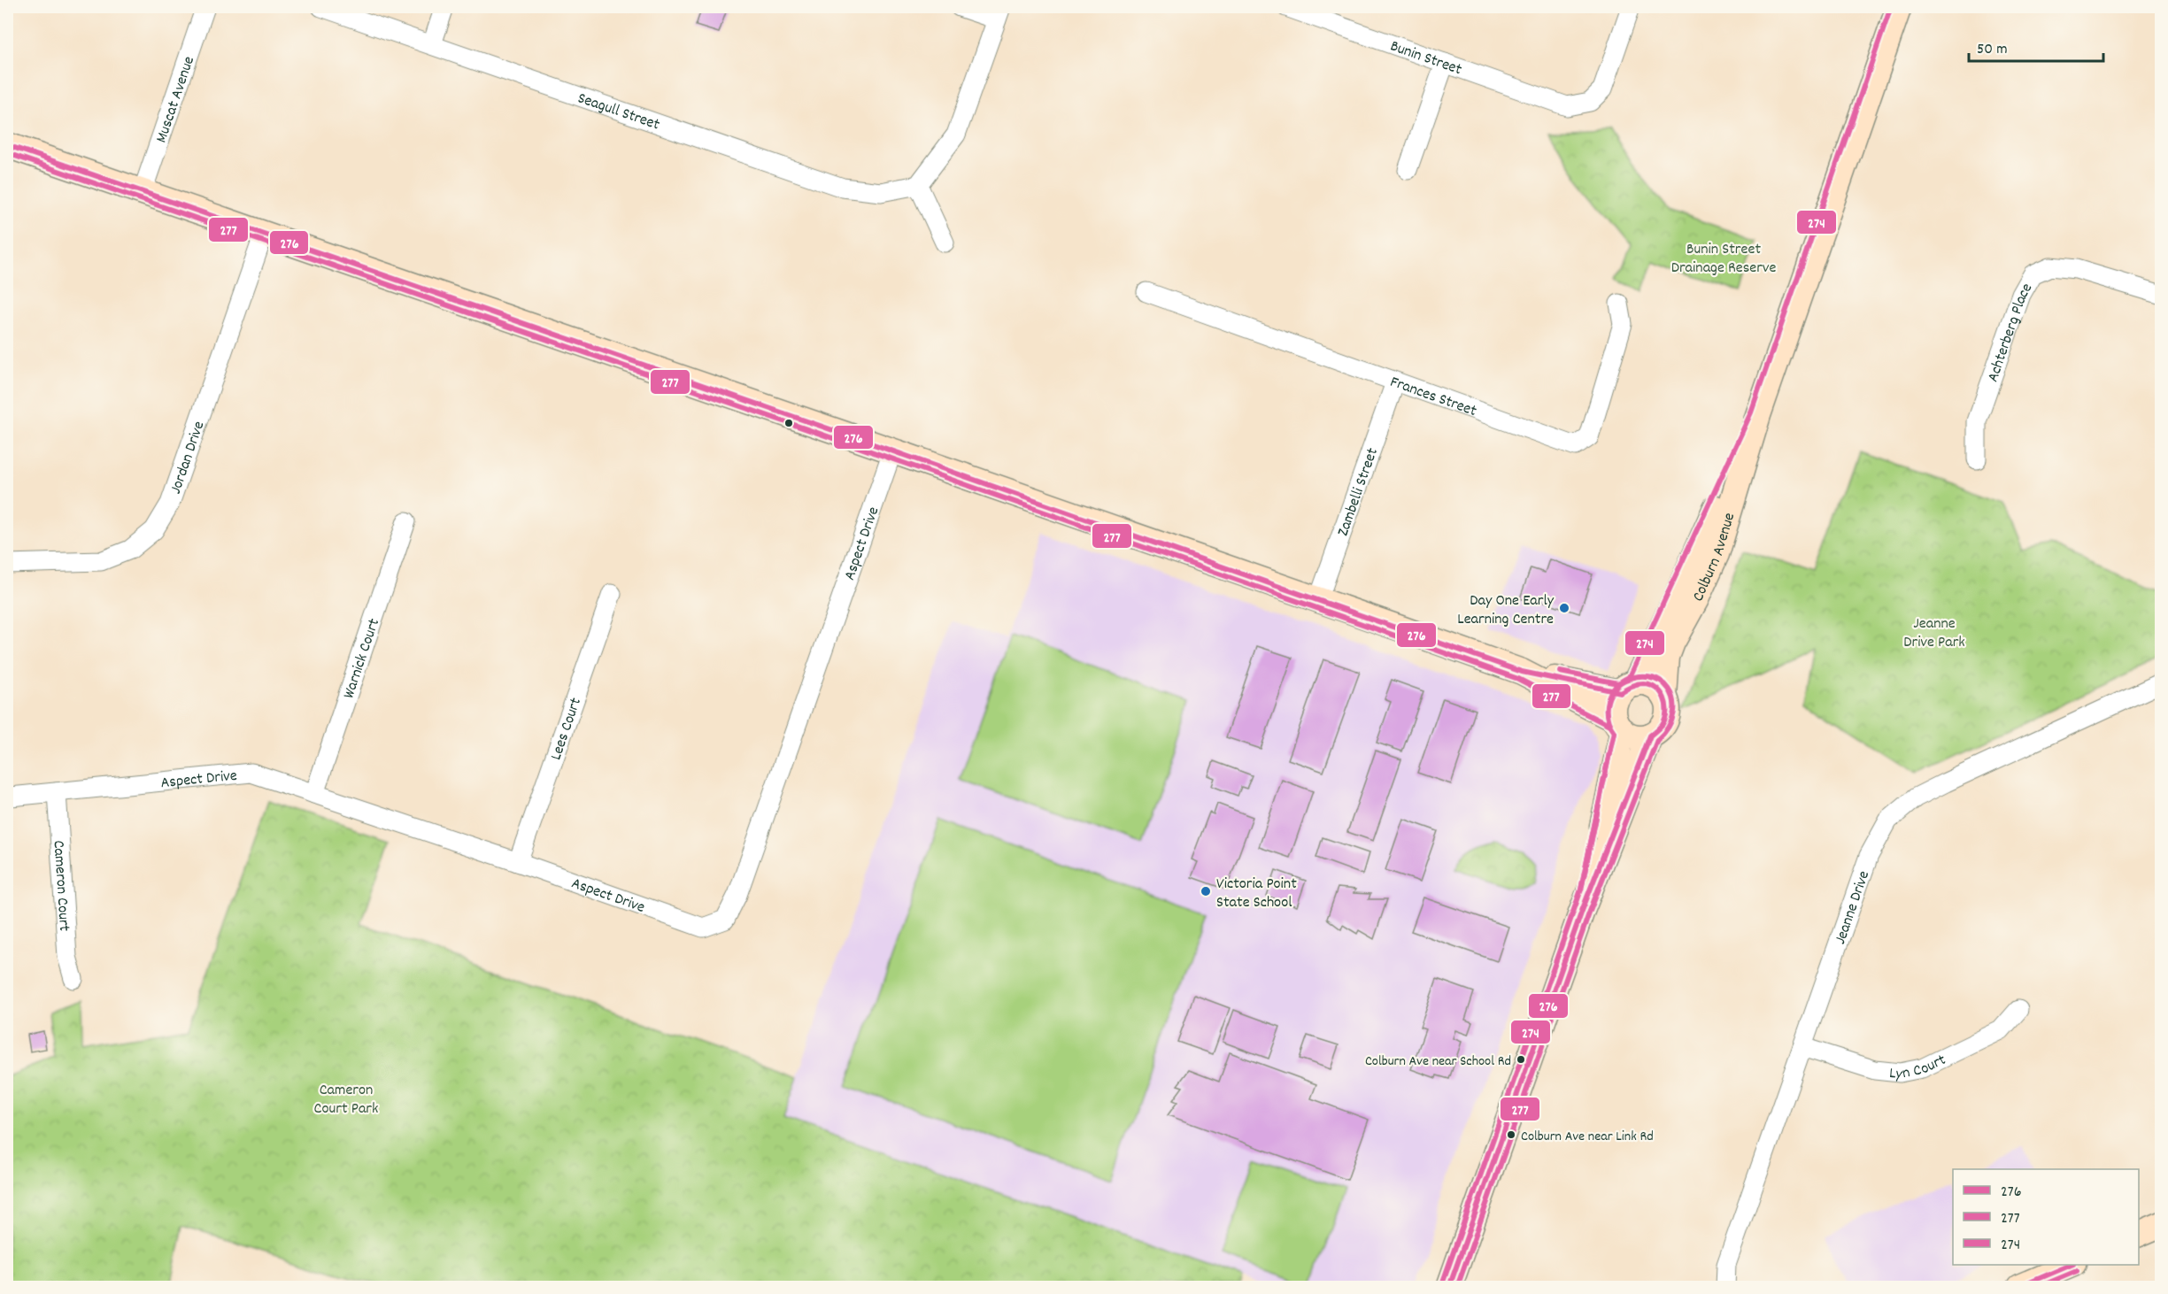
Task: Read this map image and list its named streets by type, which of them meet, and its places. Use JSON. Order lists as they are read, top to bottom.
{
  "streets": {
    "main road": ["Colburn Avenue"],
    "street": [
      "Bunin Street",
      "Muscat Avenue",
      "Seagull Street",
      "Achterberg Place",
      "Frances Street",
      "Jordan Drive",
      "Zambelli Street",
      "Aspect Drive",
      "Warnick Court",
      "Lees Court",
      "Cameron Court",
      "Jeanne Drive",
      "Lyn Court"
    ]
  },
  "crossings": [
    ["Frances Street", "Zambelli Street"],
    ["Aspect Drive", "Warnick Court"],
    ["Aspect Drive", "Lees Court"],
    ["Aspect Drive", "Cameron Court"],
    ["Jeanne Drive", "Lyn Court"]
  ],
  "parks": ["Bunin Street Drainage Reserve", "Jeanne Drive Park", "Cameron Court Park"],
  "places": [
    "Day One Early Learning Centre",
    "Victoria Point State School",
    "Colburn Ave near School Rd",
    "Colburn Ave near Link Rd"
  ],
  "lines": ["transit line 274", "transit line 276", "transit line 277"],
  "legend": ["276", "277", "274"],
  "scale_bar": "50 m"
}
